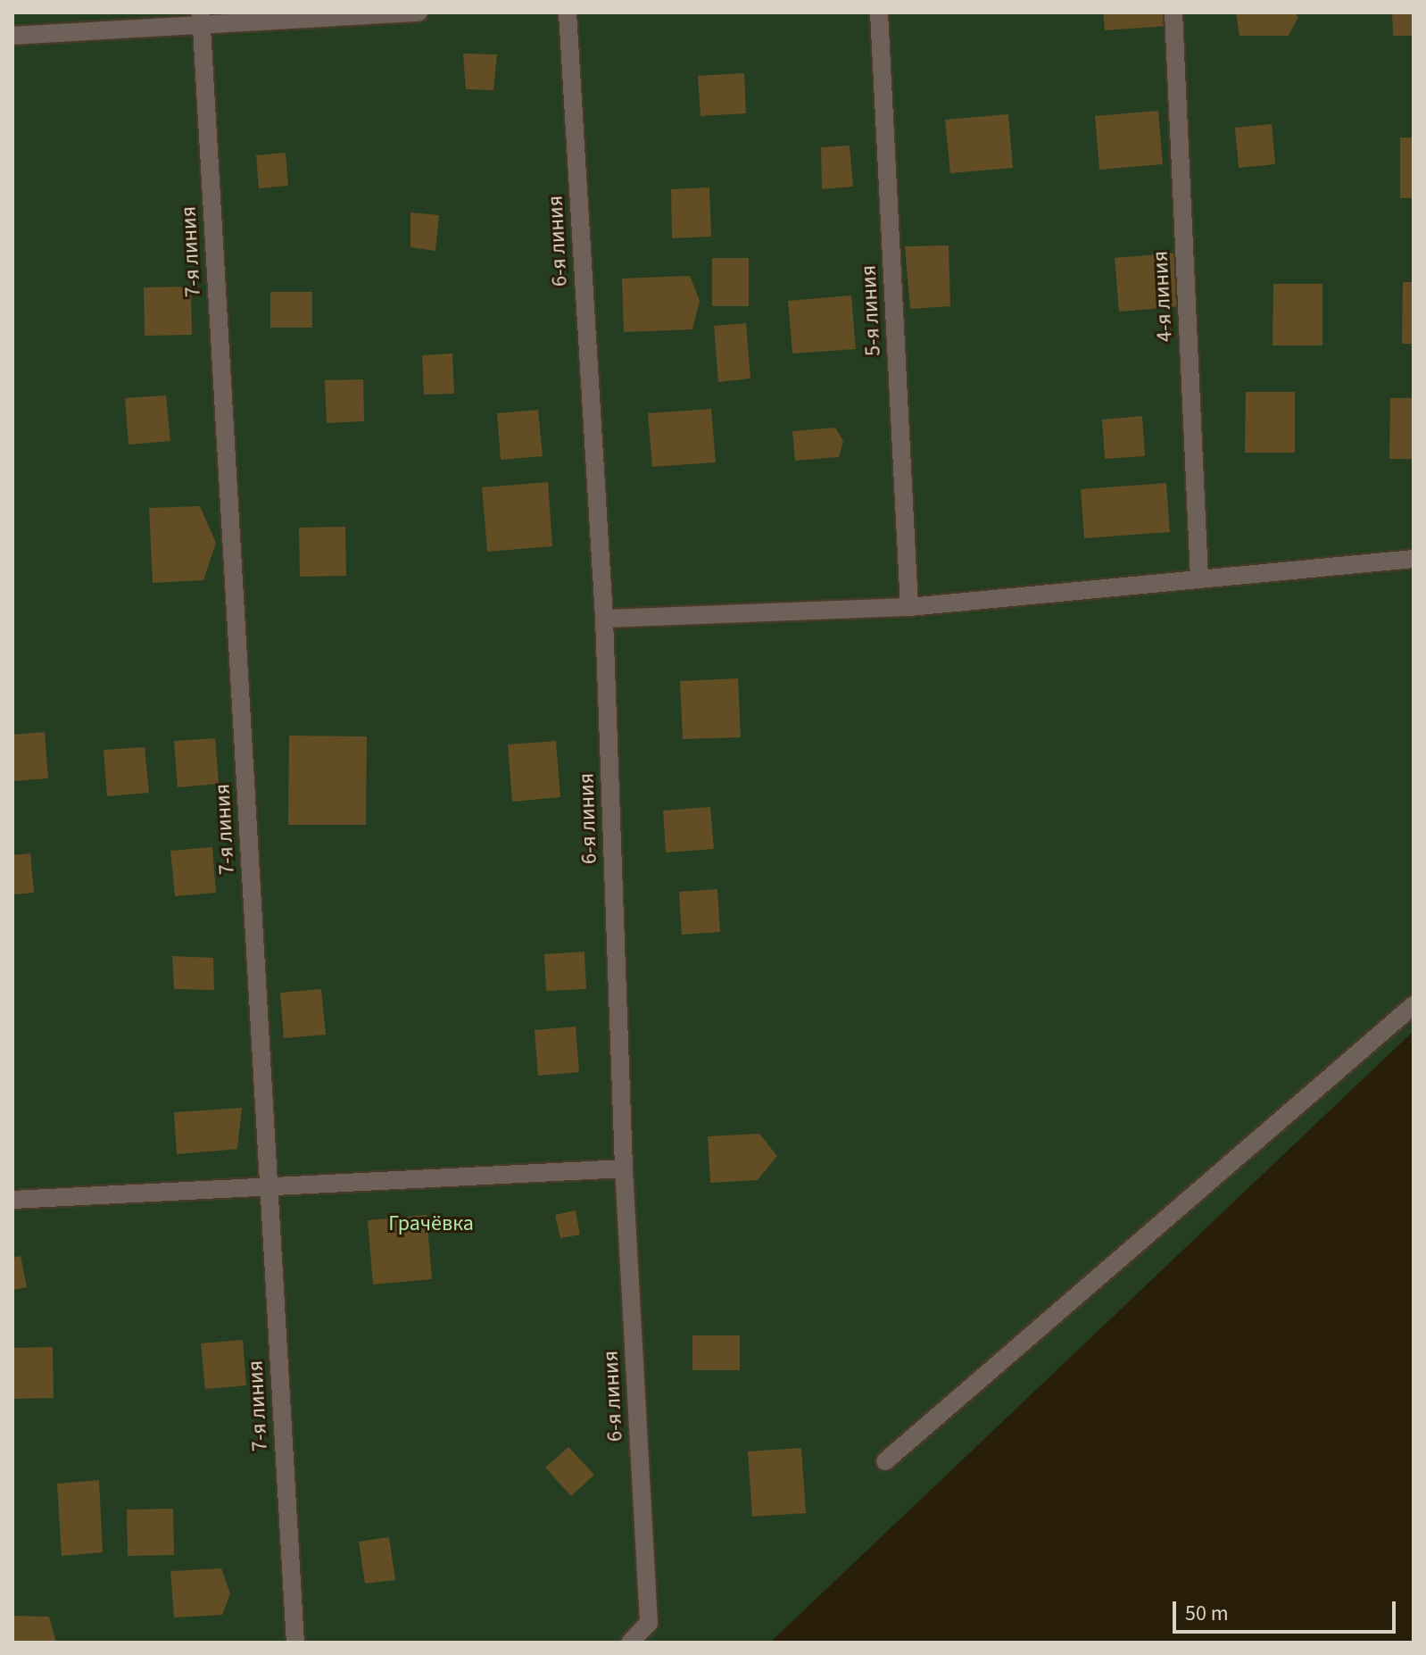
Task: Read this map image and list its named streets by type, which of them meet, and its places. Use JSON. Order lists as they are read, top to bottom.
{
  "streets": {
    "street": [
      "6-я линия",
      "7-я линия",
      "4-я линия",
      "5-я линия"
    ]
  },
  "parks": ["Грачёвка"],
  "scale_bar": "50 m"
}
